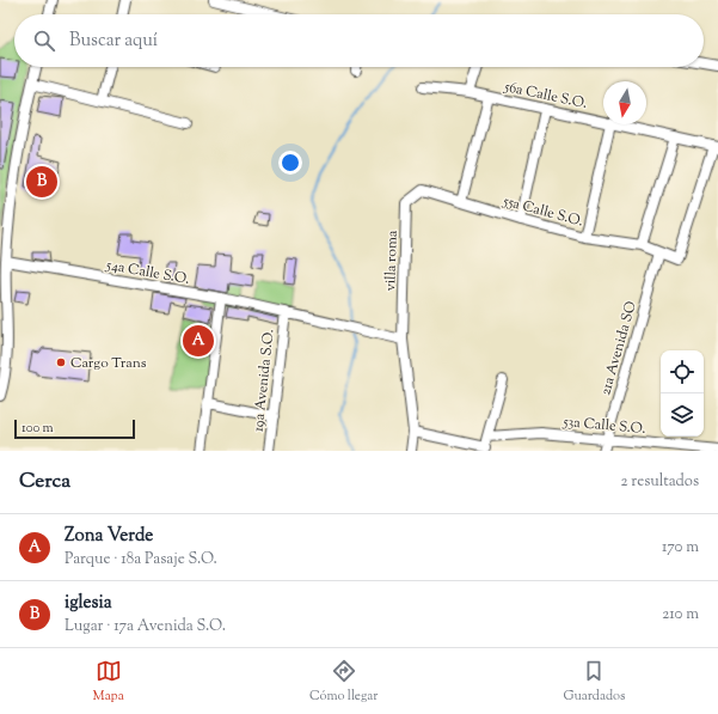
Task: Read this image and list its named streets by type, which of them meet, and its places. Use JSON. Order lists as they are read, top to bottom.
{
  "streets": {
    "street": [
      "56a Calle S.O.",
      "55a Calle S.O.",
      "villa roma",
      "54a Calle S.O.",
      "21a Avenida SO",
      "19a Avenida S.O.",
      "53a Calle S.O."
    ]
  },
  "crossings": [
    ["56a Calle S.O.", "55a Calle S.O."],
    ["55a Calle S.O.", "villa roma"],
    ["55a Calle S.O.", "21a Avenida SO"],
    ["villa roma", "53a Calle S.O."],
    ["54a Calle S.O.", "19a Avenida S.O."],
    ["21a Avenida SO", "53a Calle S.O."]
  ],
  "places": ["Cargo Trans"],
  "scale_bar": "100 m",
  "north": "bottom",
  "page": {
    "search": "Buscar aquí",
    "pins": ["B", "A"],
    "scale": "100 m",
    "heading": ["Cerca", "2 resultados"],
    "list": [
      {
        "mark": "A",
        "name": "Zona Verde",
        "note": "Parque · 18a Pasaje S.O.",
        "value": "170 m"
      },
      {
        "mark": "B",
        "name": "iglesia",
        "note": "Lugar · 17a Avenida S.O.",
        "value": "210 m"
      }
    ],
    "nav": ["Mapa", "Cómo llegar", "Guardados"]
  }
}
